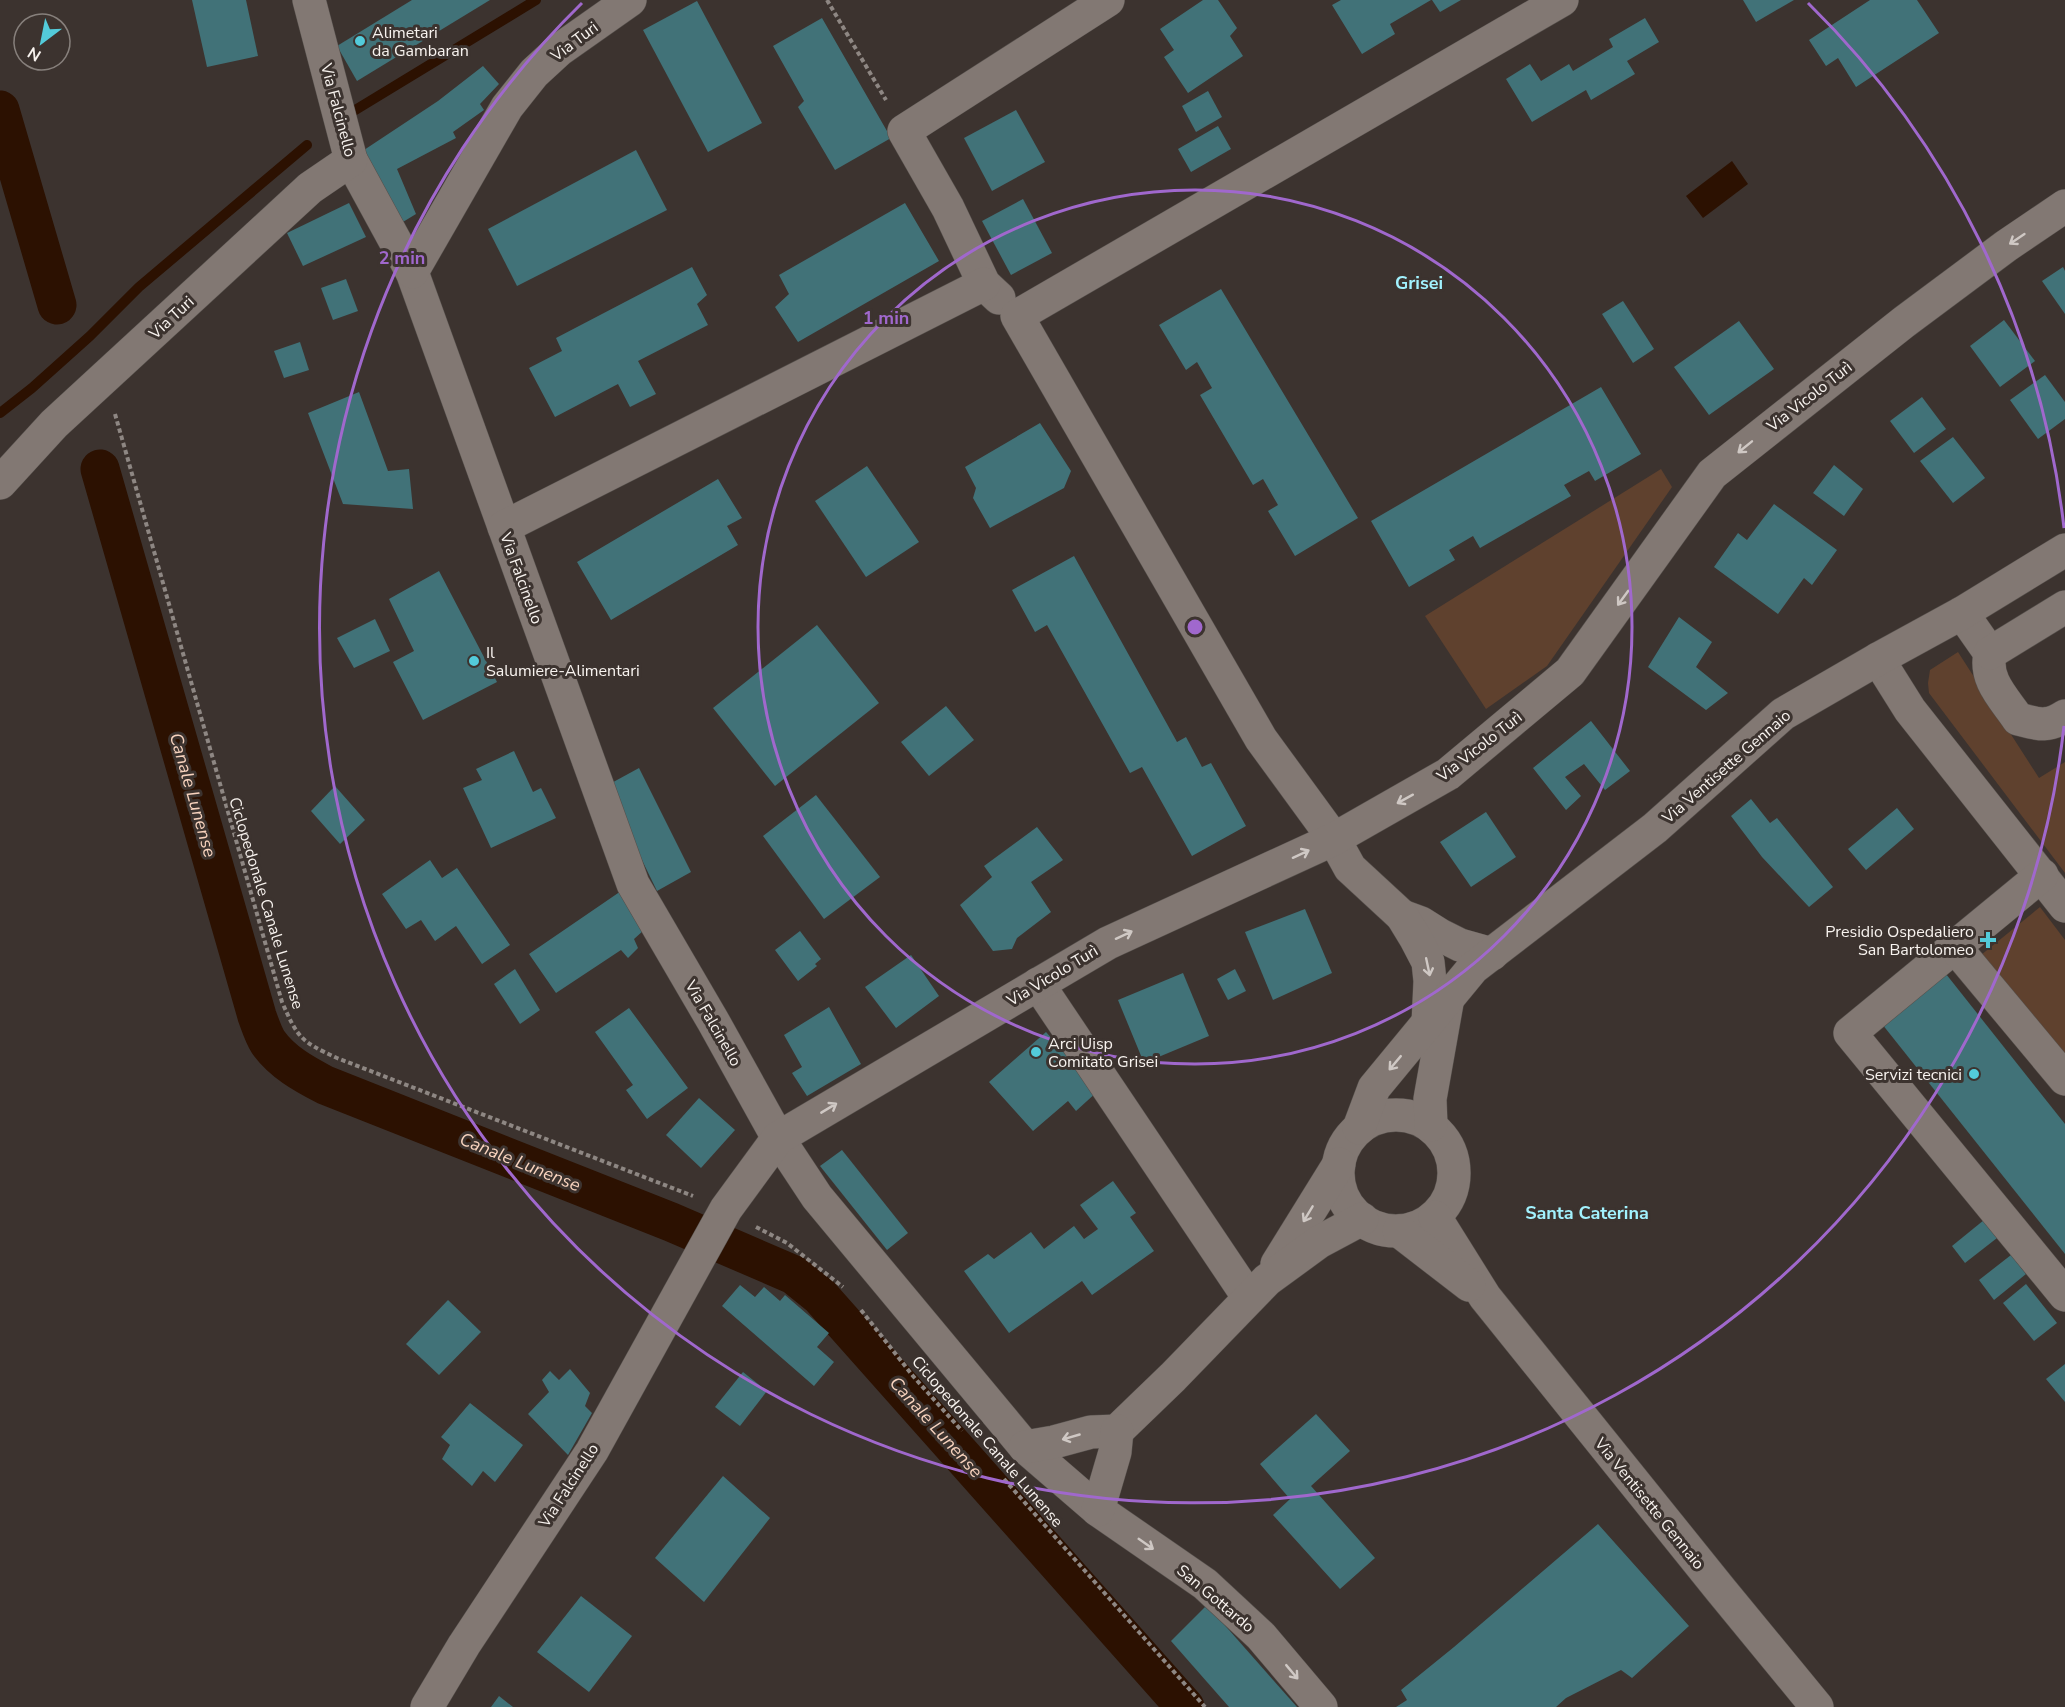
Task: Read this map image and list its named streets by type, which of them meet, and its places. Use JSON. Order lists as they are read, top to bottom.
{
  "streets": {
    "street": [
      "Via Turi",
      "Via Falcinello",
      "Via Vicolo Turì",
      "Via Ventisette Gennaio",
      "San Gottardo"
    ],
    "path": ["Ciclopedonale Canale Lunense"]
  },
  "crossings": [
    ["Via Turi", "Via Falcinello"],
    ["Via Turi", "Ciclopedonale Canale Lunense"],
    ["Via Falcinello", "Via Vicolo Turì"],
    ["Via Falcinello", "Ciclopedonale Canale Lunense"],
    ["Via Falcinello", "San Gottardo"]
  ],
  "one_way": ["San Gottardo"],
  "districts": ["Grisei", "Santa Caterina"],
  "water": ["Canale Lunense"],
  "places": {
    "other": [
      "Alimetari da Gambaran",
      "Il Salumiere-Alimentari",
      "Arci Uisp Comitato Grisei",
      "Servizi tecnici"
    ],
    "health": ["Presidio Ospedaliero San Bartolomeo"]
  },
  "north": "bottom left",
  "rings": ["2 min", "1 min"]
}
